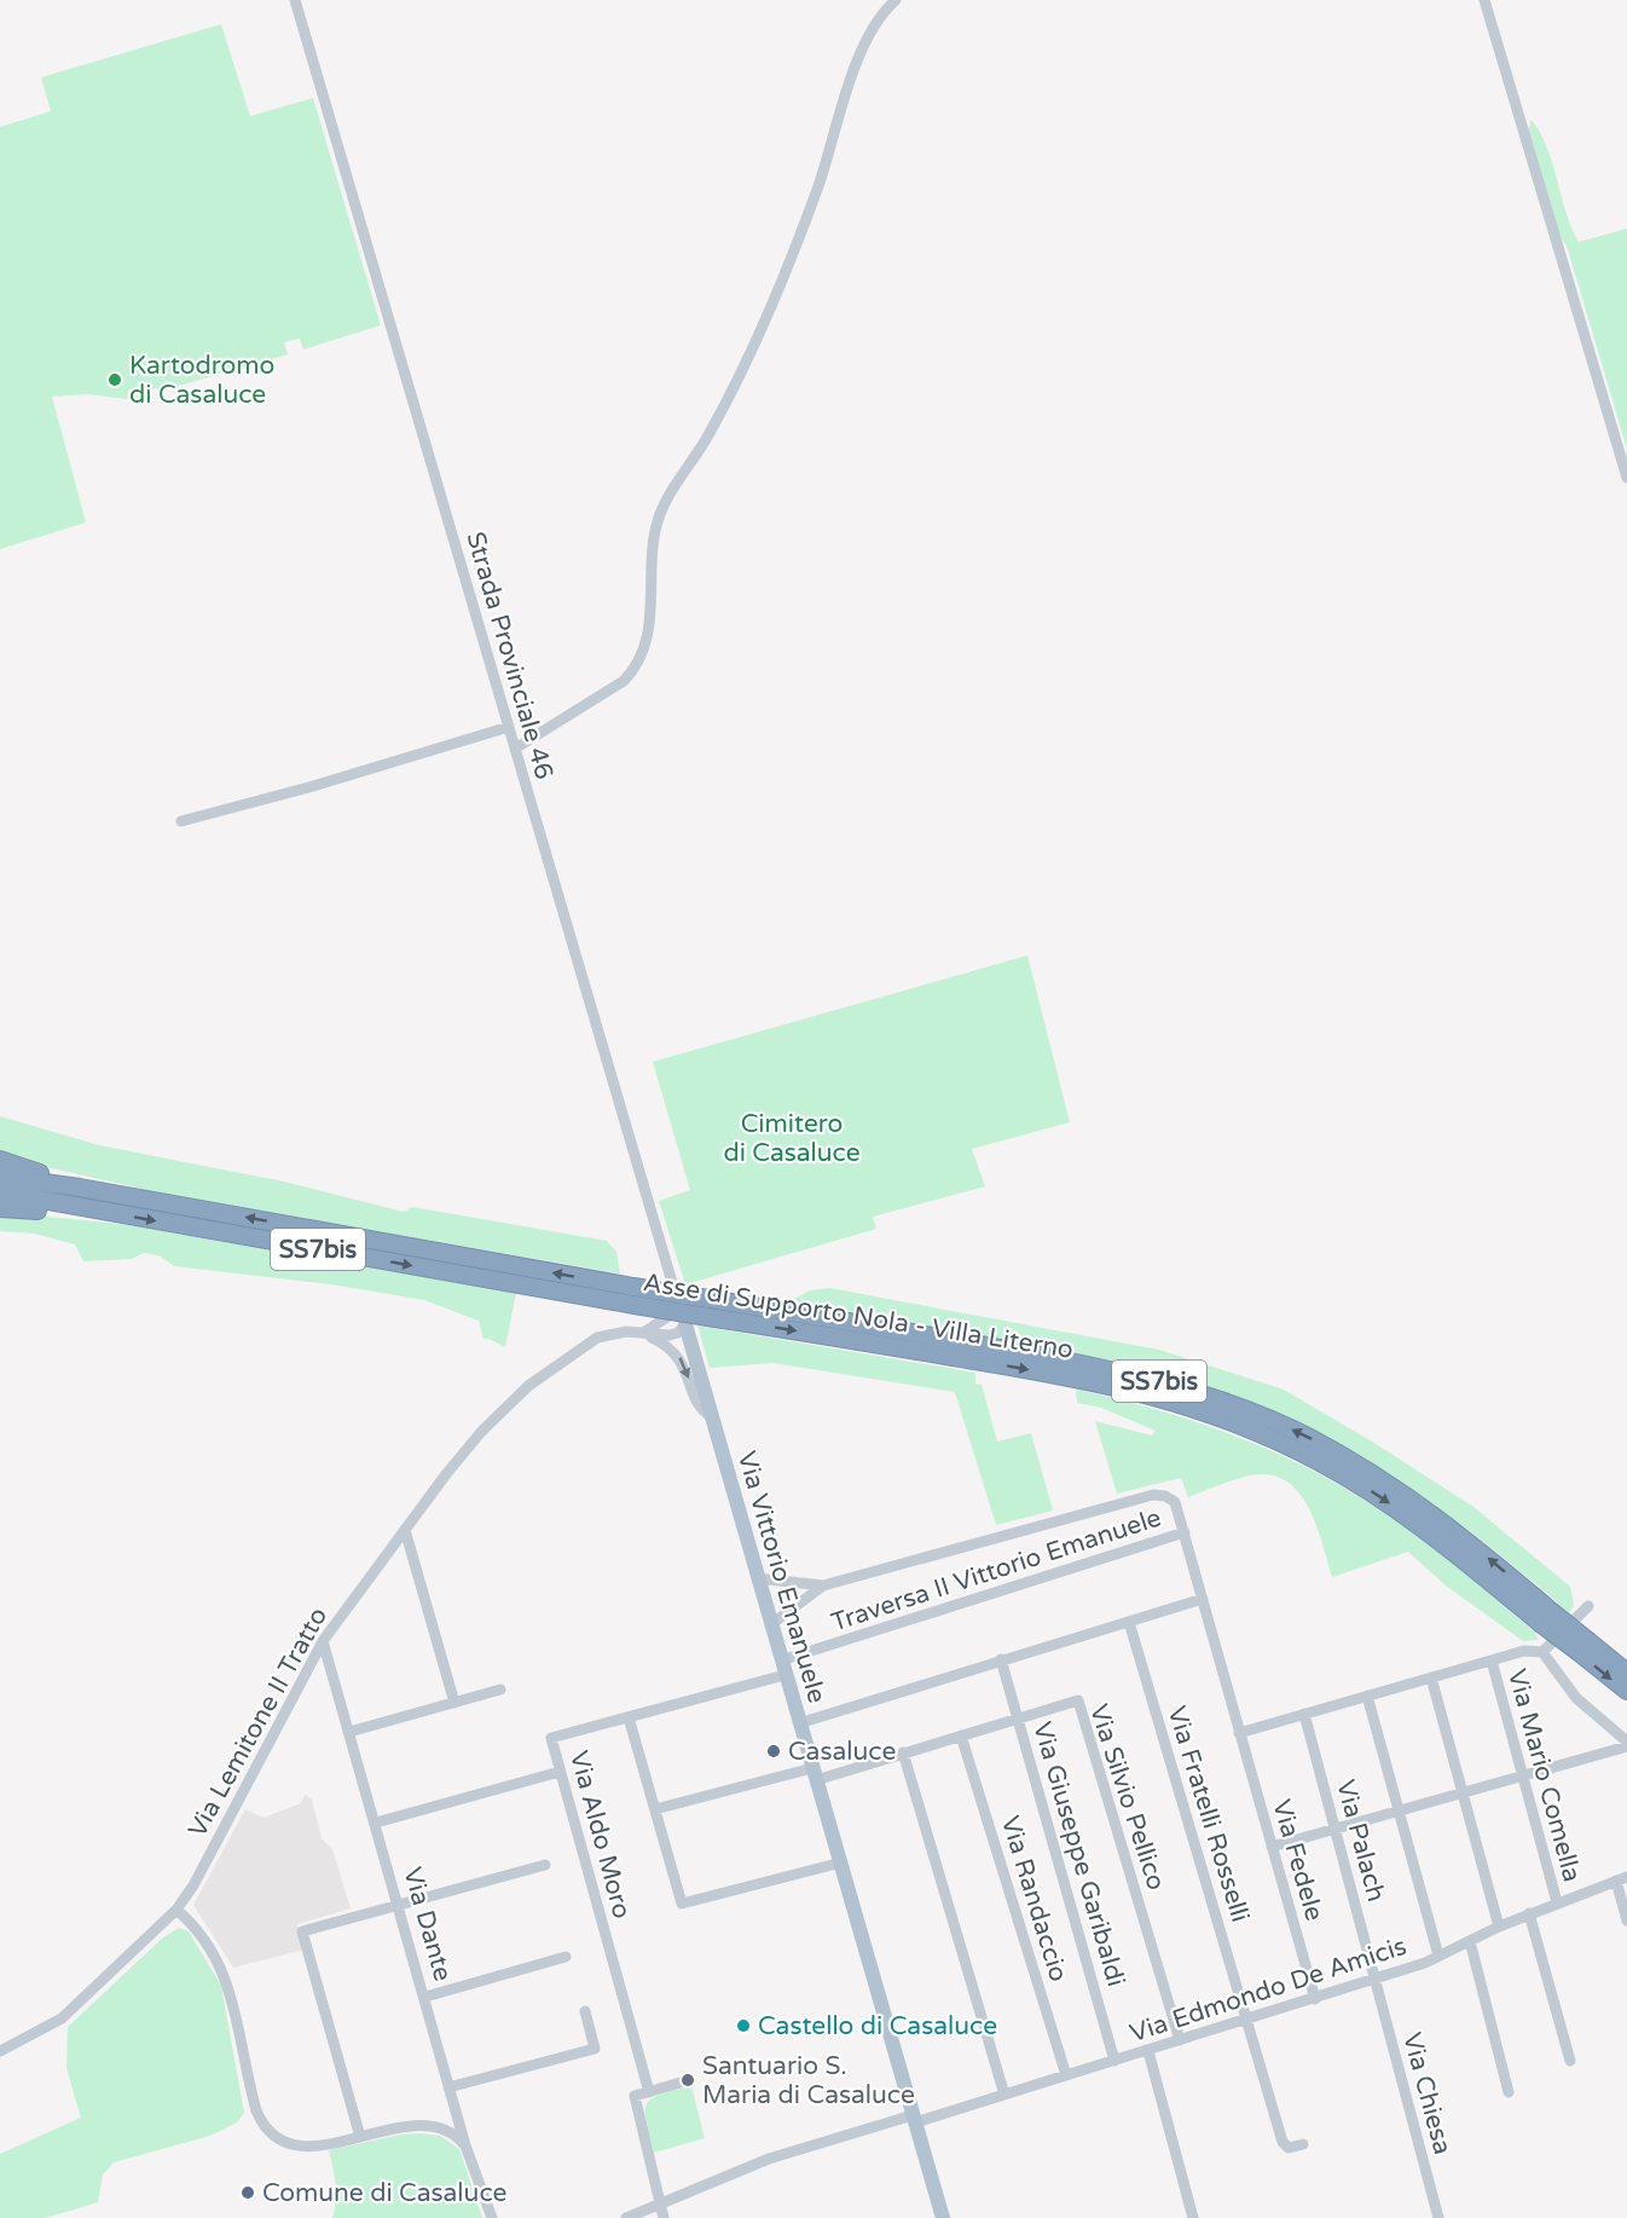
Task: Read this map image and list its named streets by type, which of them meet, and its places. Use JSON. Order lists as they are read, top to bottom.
{
  "streets": {
    "highway": ["SS7bis", "Asse di Supporto Nola - Villa Literno"],
    "main road": ["Via Vittorio Emanuele"],
    "street": [
      "Strada Provinciale 46",
      "Traversa II Vittorio Emanuele",
      "Via Lemitone II Tratto",
      "Via Mario Comella",
      "Via Silvio Pellico",
      "Via Fratelli Rosselli",
      "Via Aldo Moro",
      "Via Palach",
      "Via Giuseppe Garibaldi",
      "Via Fedele",
      "Via Randaccio",
      "Via Dante",
      "Via Edmondo De Amicis",
      "Via Chiesa"
    ]
  },
  "crossings": [
    ["Strada Provinciale 46", "Via Vittorio Emanuele"],
    ["Strada Provinciale 46", "Via Lemitone II Tratto"],
    ["Traversa II Vittorio Emanuele", "Via Vittorio Emanuele"],
    ["Traversa II Vittorio Emanuele", "Via Aldo Moro"],
    ["Traversa II Vittorio Emanuele", "Via Fedele"],
    ["Via Vittorio Emanuele", "Via Lemitone II Tratto"],
    ["Via Vittorio Emanuele", "Via Silvio Pellico"],
    ["Via Vittorio Emanuele", "Via Aldo Moro"],
    ["Via Vittorio Emanuele", "Via Edmondo De Amicis"],
    ["Via Lemitone II Tratto", "Via Dante"],
    ["Via Mario Comella", "Via Edmondo De Amicis"],
    ["Via Silvio Pellico", "Via Giuseppe Garibaldi"],
    ["Via Silvio Pellico", "Via Randaccio"],
    ["Via Silvio Pellico", "Via Edmondo De Amicis"],
    ["Via Fratelli Rosselli", "Via Edmondo De Amicis"],
    ["Via Palach", "Via Edmondo De Amicis"],
    ["Via Palach", "Via Chiesa"],
    ["Via Giuseppe Garibaldi", "Via Edmondo De Amicis"],
    ["Via Fedele", "Via Edmondo De Amicis"],
    ["Via Randaccio", "Via Edmondo De Amicis"],
    ["Via Edmondo De Amicis", "Via Chiesa"]
  ],
  "parks": ["Cimitero di Casaluce"],
  "places": [
    "Kartodromo di Casaluce",
    "Casaluce",
    "Castello di Casaluce",
    "Santuario S. Maria di Casaluce",
    "Comune di Casaluce"
  ]
}
